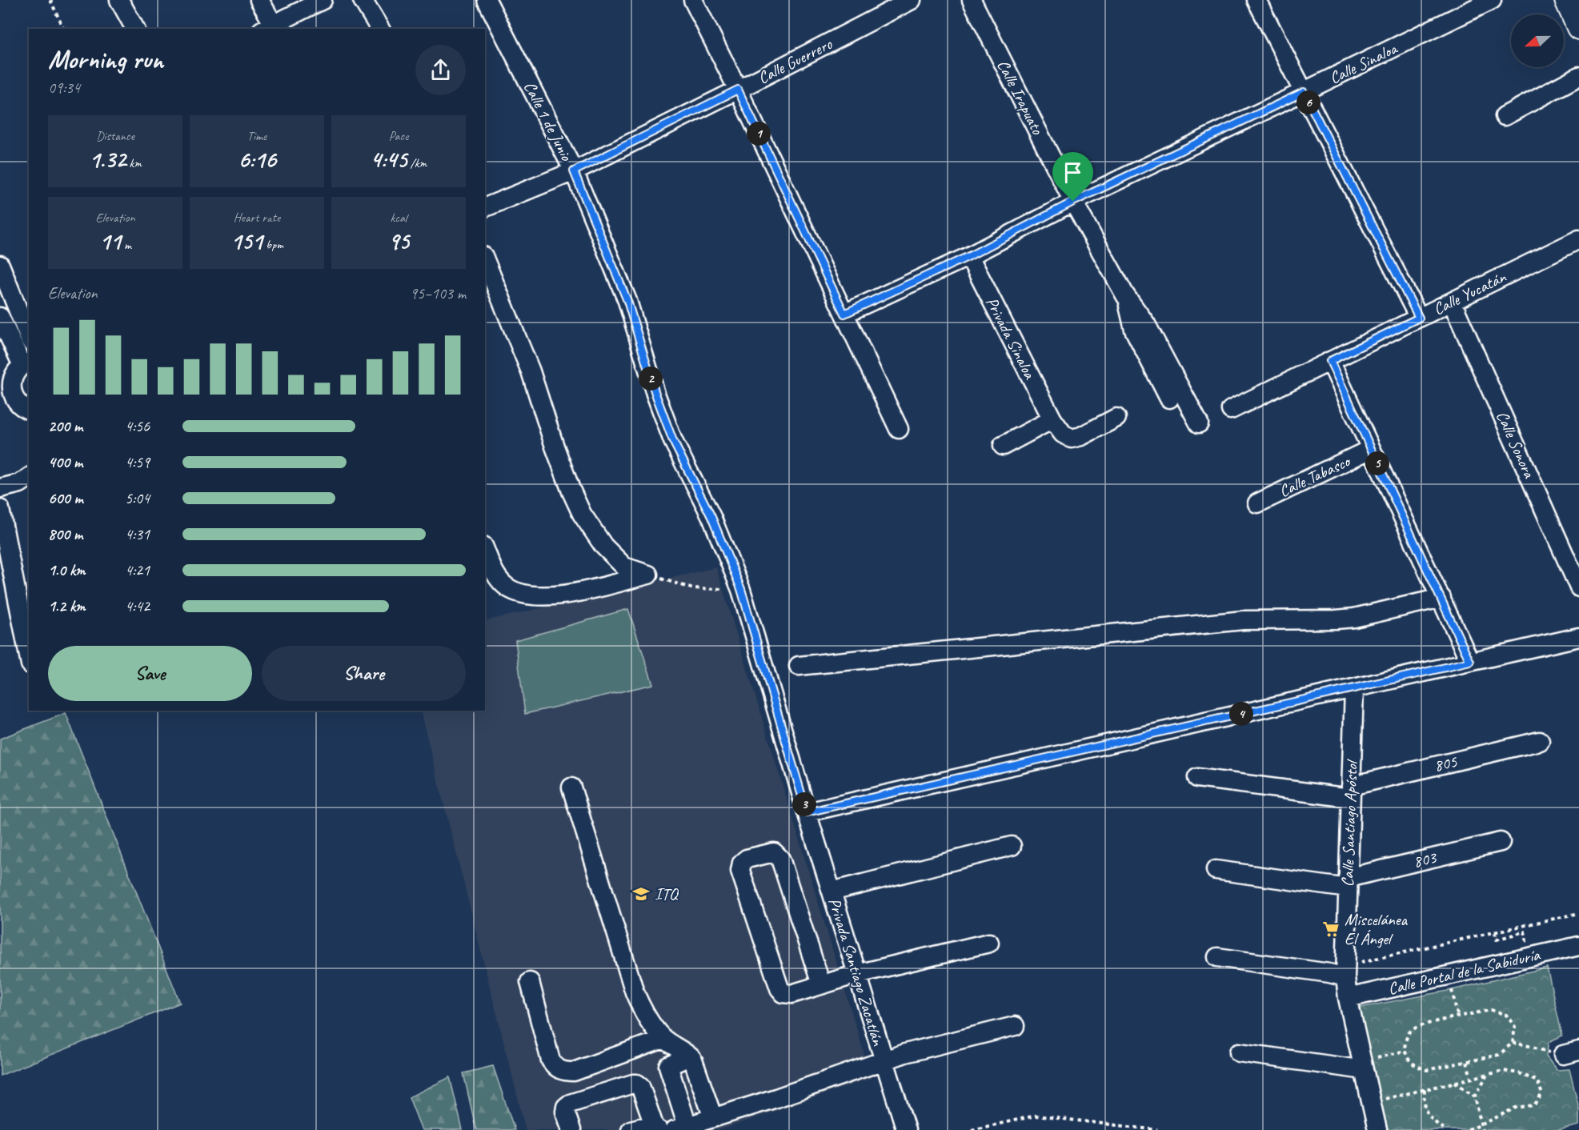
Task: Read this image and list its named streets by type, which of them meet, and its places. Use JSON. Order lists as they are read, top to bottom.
{
  "streets": {
    "street": [
      "Calle Guerrero",
      "Calle Sinaloa",
      "Calle Irapuato",
      "Calle 1 de Junio",
      "Calle Yucatán",
      "Privada Sinaloa",
      "Calle Sonora",
      "Calle Tabasco",
      "805",
      "Calle Santiago Apóstol",
      "803",
      "Privada Santiago Zacatlán",
      "Calle Portal de la Sabiduría"
    ]
  },
  "crossings": [
    ["Calle Guerrero", "Calle 1 de Junio"],
    ["Calle Sinaloa", "Calle Irapuato"],
    ["Calle Sinaloa", "Privada Sinaloa"],
    ["Calle 1 de Junio", "Privada Santiago Zacatlán"],
    ["Calle Yucatán", "Calle Sonora"],
    ["805", "Calle Santiago Apóstol"],
    ["Calle Santiago Apóstol", "803"],
    ["Calle Santiago Apóstol", "Calle Portal de la Sabiduría"]
  ],
  "places": {
    "school or university": ["ITQ"],
    "supermarket": ["Miscelánea El Ángel"]
  },
  "north": "left",
  "page": {
    "heading": ["Morning run", "09:34"],
    "pins": [
      "6",
      "1",
      "2",
      "5",
      "4",
      "3"
    ],
    "stats": [
      ["Distance", "1.32 km"],
      ["Time", "6:16"],
      ["Pace", "4:45 /km"],
      ["Elevation", "11 m"],
      ["Heart rate", "151 bpm"],
      ["kcal", "95"]
    ],
    "chart": ["Elevation", "95–103 m"],
    "list": [
      {
        "name": "200 m",
        "note": "4:56"
      },
      {
        "name": "400 m",
        "note": "4:59"
      },
      {
        "name": "600 m",
        "note": "5:04"
      },
      {
        "name": "800 m",
        "note": "4:31"
      },
      {
        "name": "1.0 km",
        "note": "4:21"
      },
      {
        "name": "1.2 km",
        "note": "4:42"
      }
    ],
    "buttons": ["Save", "Share"]
  }
}
